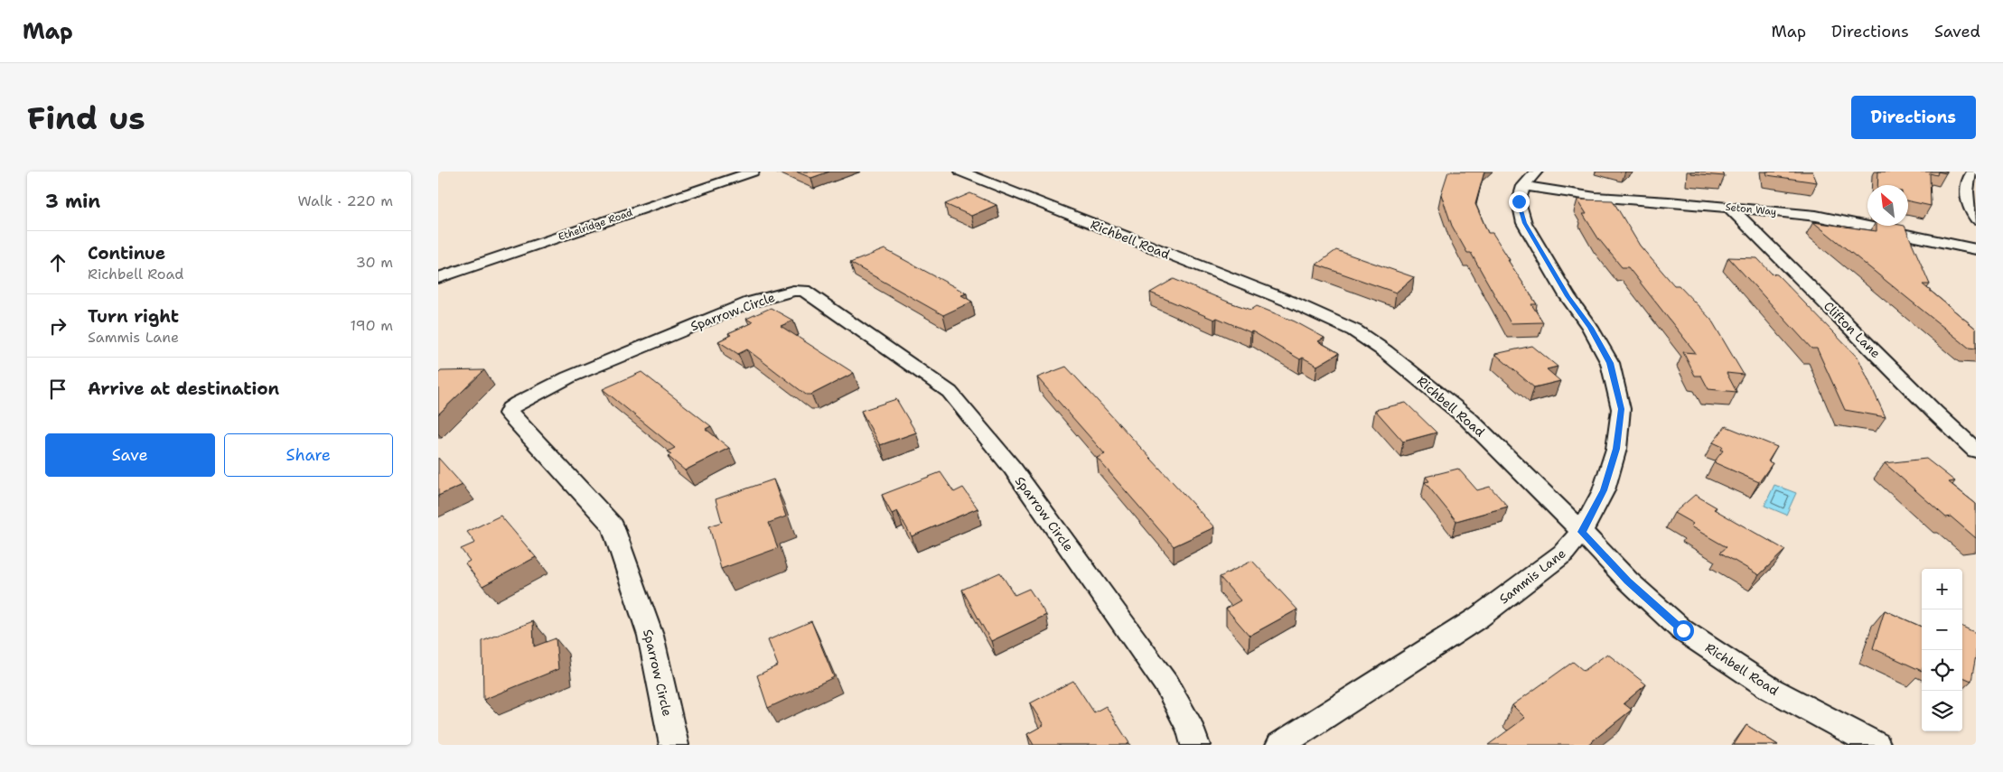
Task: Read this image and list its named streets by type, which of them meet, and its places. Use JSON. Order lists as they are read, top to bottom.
{
  "streets": {
    "street": [
      "Seton Way",
      "Ethelridge Road",
      "Richbell Road",
      "Sparrow Circle",
      "Clifton Lane",
      "Sammis Lane"
    ]
  },
  "crossings": [
    ["Seton Way", "Clifton Lane"],
    ["Seton Way", "Sammis Lane"],
    ["Richbell Road", "Sammis Lane"]
  ],
  "north": "top left",
  "page": {
    "header": "Map",
    "nav": ["Map", "Directions", "Saved"],
    "buttons": [
      "Directions",
      ["Save", "Share"]
    ],
    "title": "Find us",
    "heading": ["3 min", "Walk · 220 m"],
    "list": [
      ["Continue", "Richbell Road", "30 m"],
      ["Turn right", "Sammis Lane", "190 m"],
      "Arrive at destination"
    ],
    "map_buttons": ["+", "−"]
  }
}
